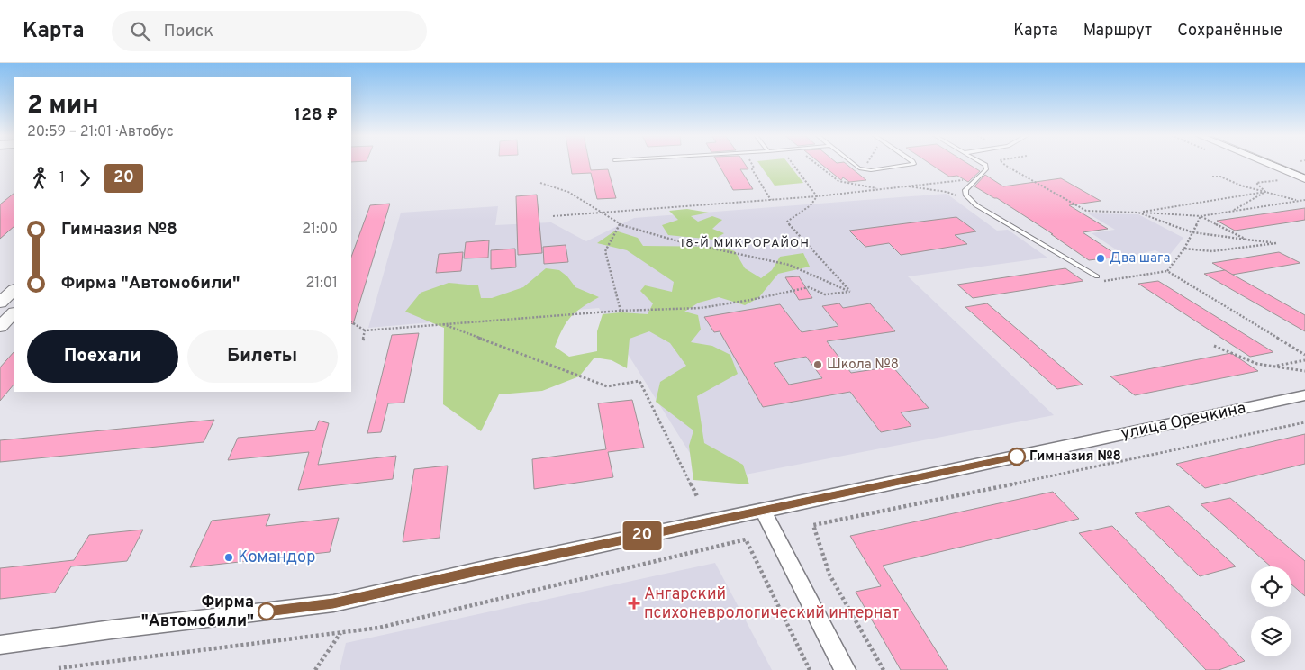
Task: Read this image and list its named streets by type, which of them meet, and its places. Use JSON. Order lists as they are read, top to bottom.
{
  "streets": {
    "street": ["улица Оречкина"]
  },
  "districts": ["18-Й МИКРОРАЙОН"],
  "places": {
    "other": [
      "Два шага",
      "Школа №8",
      "Гимназия №8",
      "Командор",
      "Фирма \"Автомобили\""
    ],
    "health": ["Ангарский психоневрологический интернат"]
  },
  "lines": ["bus line 20"],
  "page": {
    "header": "Карта",
    "search": "Поиск",
    "nav": ["Карта", "Маршрут", "Сохранённые"],
    "on_map": "20",
    "heading": ["2 мин", "20:59 – 21:01 · Автобус", "128 ₽"],
    "legs": ["1", "20"],
    "list": [
      {
        "name": "Гимназия №8",
        "value": "21:00"
      },
      {
        "name": "Фирма \"Автомобили\"",
        "value": "21:01"
      }
    ],
    "buttons": ["Поехали", "Билеты"]
  }
}
